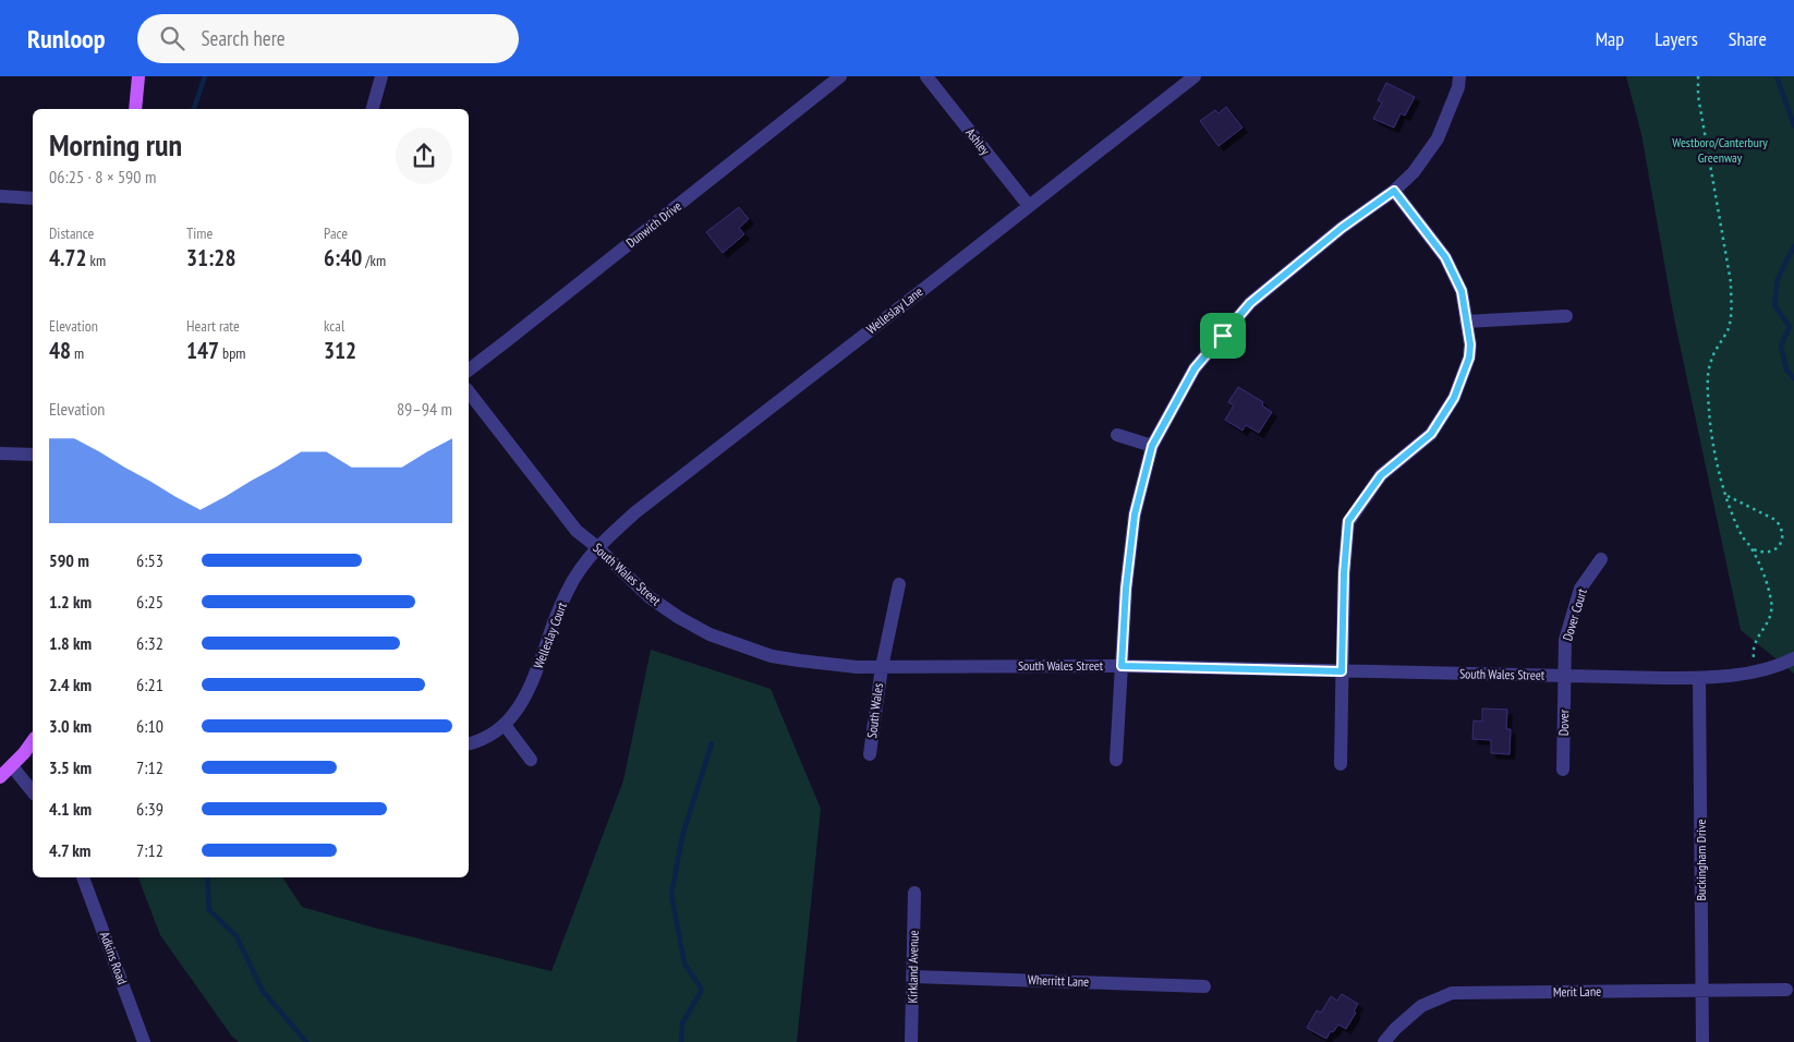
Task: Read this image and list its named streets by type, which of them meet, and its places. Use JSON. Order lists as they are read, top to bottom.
{
  "streets": {
    "street": [
      "Ashley",
      "Dunwich Drive",
      "Welleslay Lane",
      "South Wales Street",
      "Dover Court",
      "Welleslay Court",
      "South Wales",
      "Dover",
      "Buckingham Drive",
      "Adkins Road",
      "Kirkland Avenue",
      "Wherritt Lane",
      "Merit Lane"
    ]
  },
  "crossings": [
    ["Ashley", "Welleslay Lane"],
    ["Welleslay Lane", "South Wales Street"],
    ["Welleslay Lane", "Welleslay Court"],
    ["South Wales Street", "Dover Court"],
    ["South Wales Street", "Welleslay Court"],
    ["South Wales Street", "South Wales"],
    ["South Wales Street", "Dover"],
    ["South Wales Street", "Buckingham Drive"],
    ["Dover Court", "Dover"],
    ["Buckingham Drive", "Merit Lane"],
    ["Kirkland Avenue", "Wherritt Lane"]
  ],
  "parks": ["Westboro/Canterbury Greenway"],
  "page": {
    "header": "Runloop",
    "search": "Search here",
    "nav": ["Map", "Layers", "Share"],
    "heading": ["Morning run", "06:25 · 8 × 590 m"],
    "stats": [
      ["Distance", "4.72 km"],
      ["Time", "31:28"],
      ["Pace", "6:40 /km"],
      ["Elevation", "48 m"],
      ["Heart rate", "147 bpm"],
      ["kcal", "312"]
    ],
    "chart": ["Elevation", "89–94 m"],
    "list": [
      {
        "name": "590 m",
        "note": "6:53"
      },
      {
        "name": "1.2 km",
        "note": "6:25"
      },
      {
        "name": "1.8 km",
        "note": "6:32"
      },
      {
        "name": "2.4 km",
        "note": "6:21"
      },
      {
        "name": "3.0 km",
        "note": "6:10"
      },
      {
        "name": "3.5 km",
        "note": "7:12"
      },
      {
        "name": "4.1 km",
        "note": "6:39"
      },
      {
        "name": "4.7 km",
        "note": "7:12"
      }
    ]
  }
}
